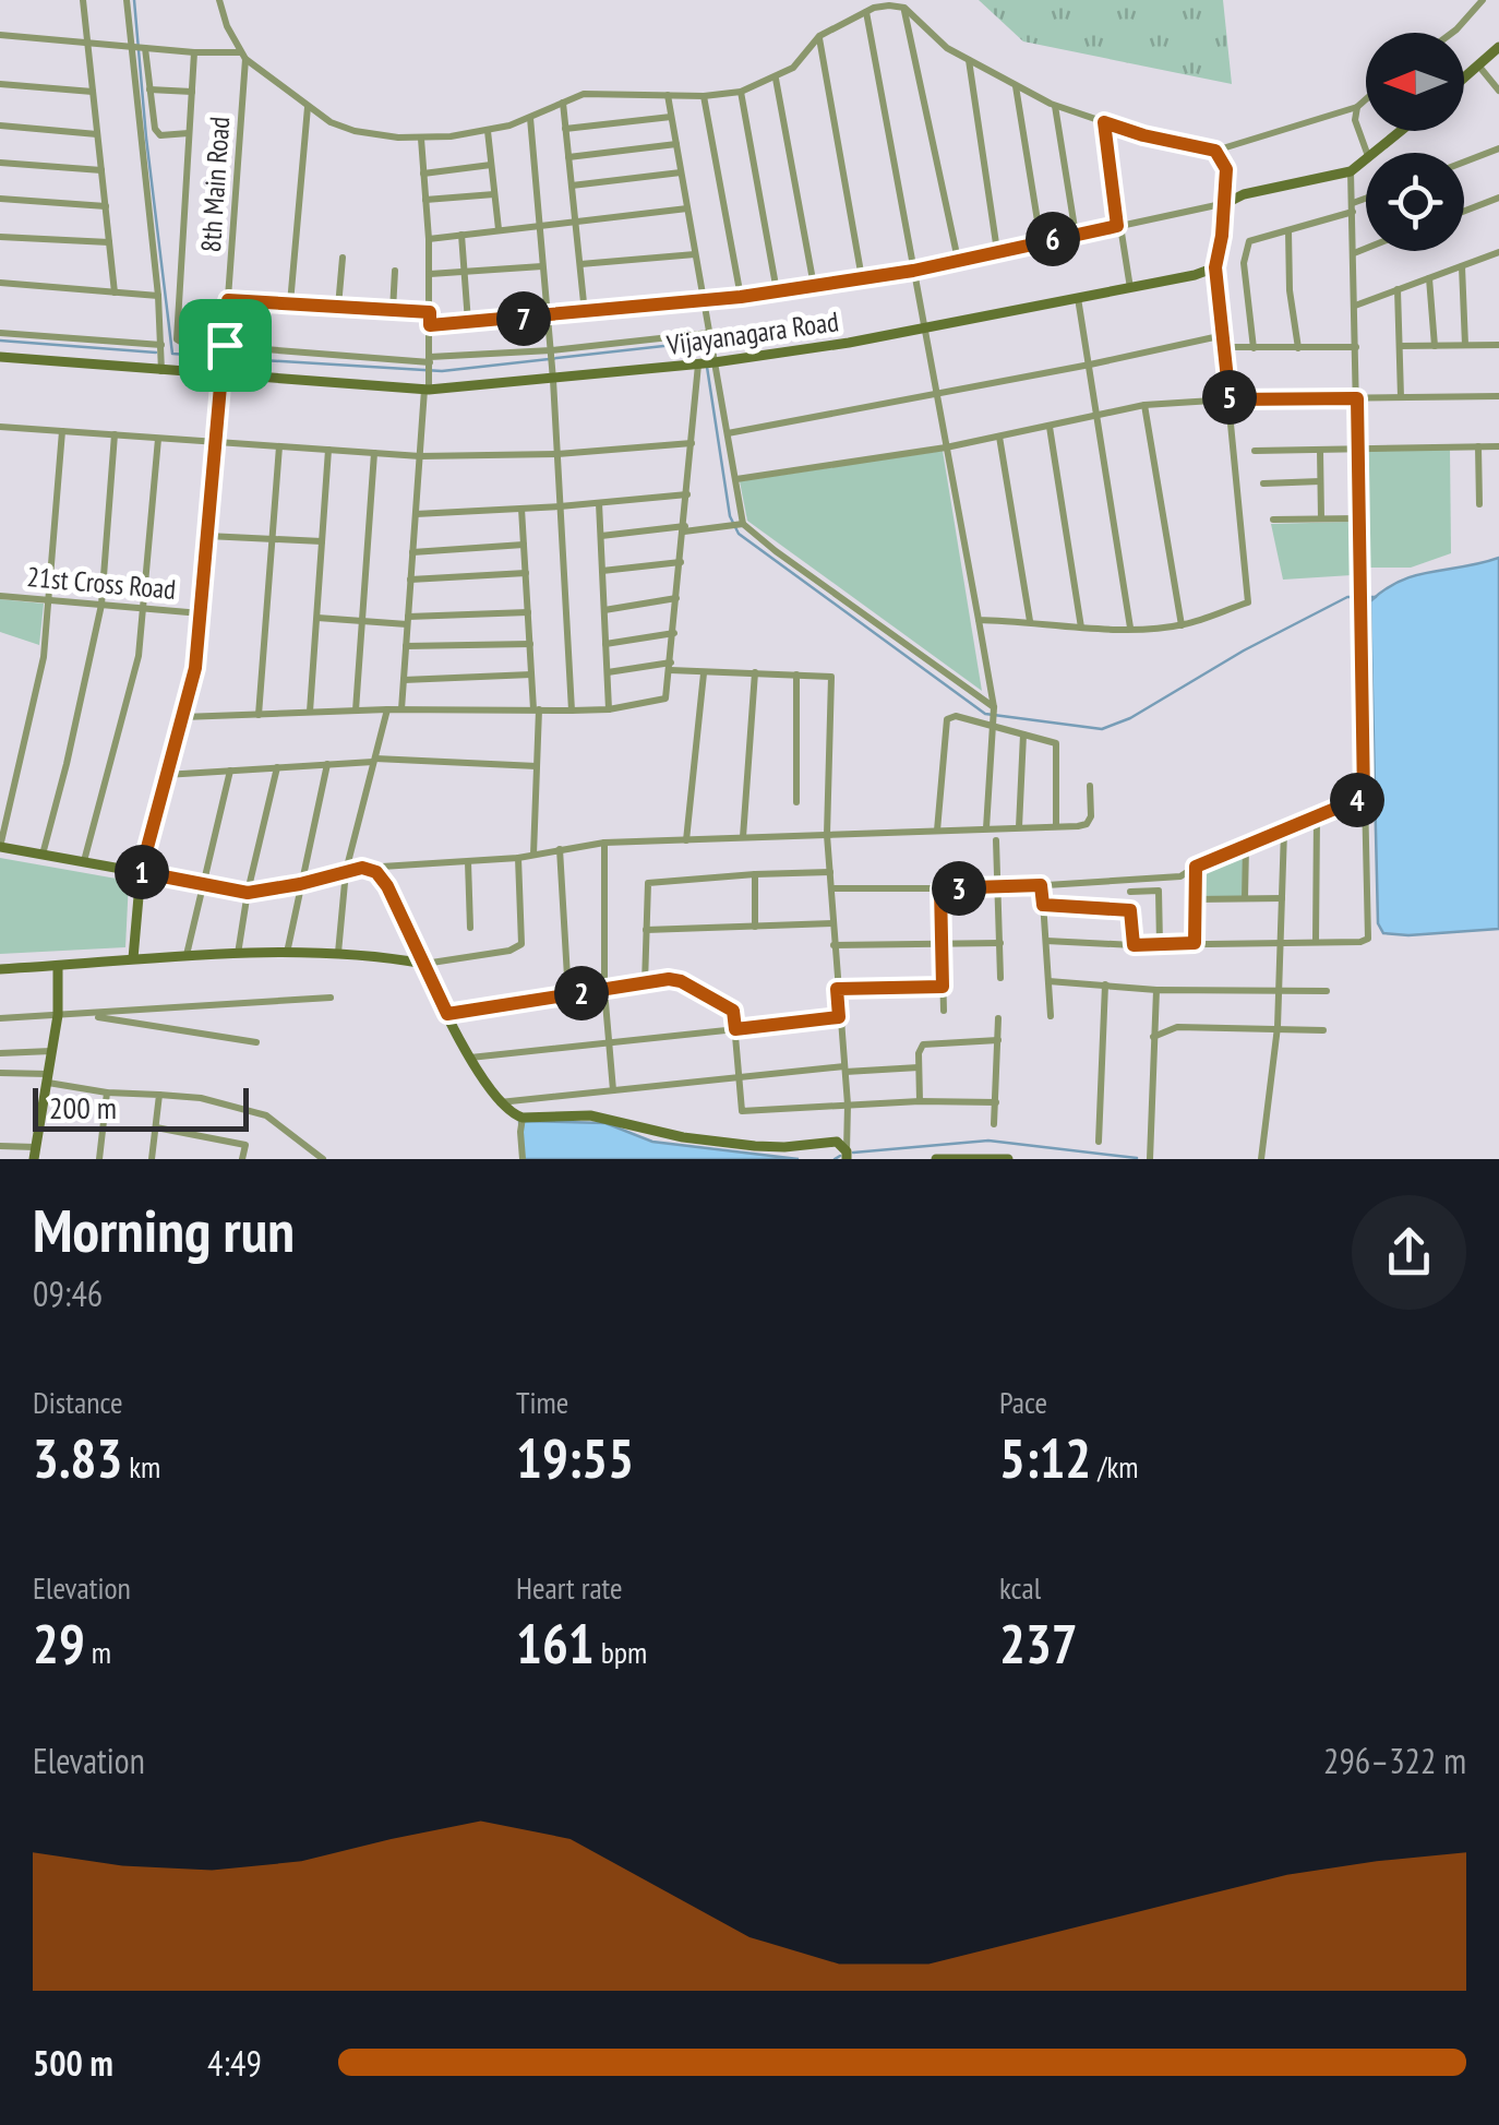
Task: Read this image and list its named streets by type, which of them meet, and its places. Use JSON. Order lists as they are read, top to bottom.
{
  "streets": {
    "street": ["8th Main Road", "Vijayanagara Road", "21st Cross Road"]
  },
  "crossings": [
    ["8th Main Road", "Vijayanagara Road"],
    ["8th Main Road", "21st Cross Road"]
  ],
  "scale_bar": "200 m",
  "north": "left",
  "page": {
    "pins": [
      "6",
      "7",
      "5",
      "4",
      "1",
      "3",
      "2"
    ],
    "scale": "200 m",
    "heading": ["Morning run", "09:46"],
    "stats": [
      ["Distance", "3.83 km"],
      ["Time", "19:55"],
      ["Pace", "5:12 /km"],
      ["Elevation", "29 m"],
      ["Heart rate", "161 bpm"],
      ["kcal", "237"]
    ],
    "chart": ["Elevation", "296–322 m"],
    "list": [
      {
        "name": "500 m",
        "note": "4:49"
      }
    ]
  }
}
